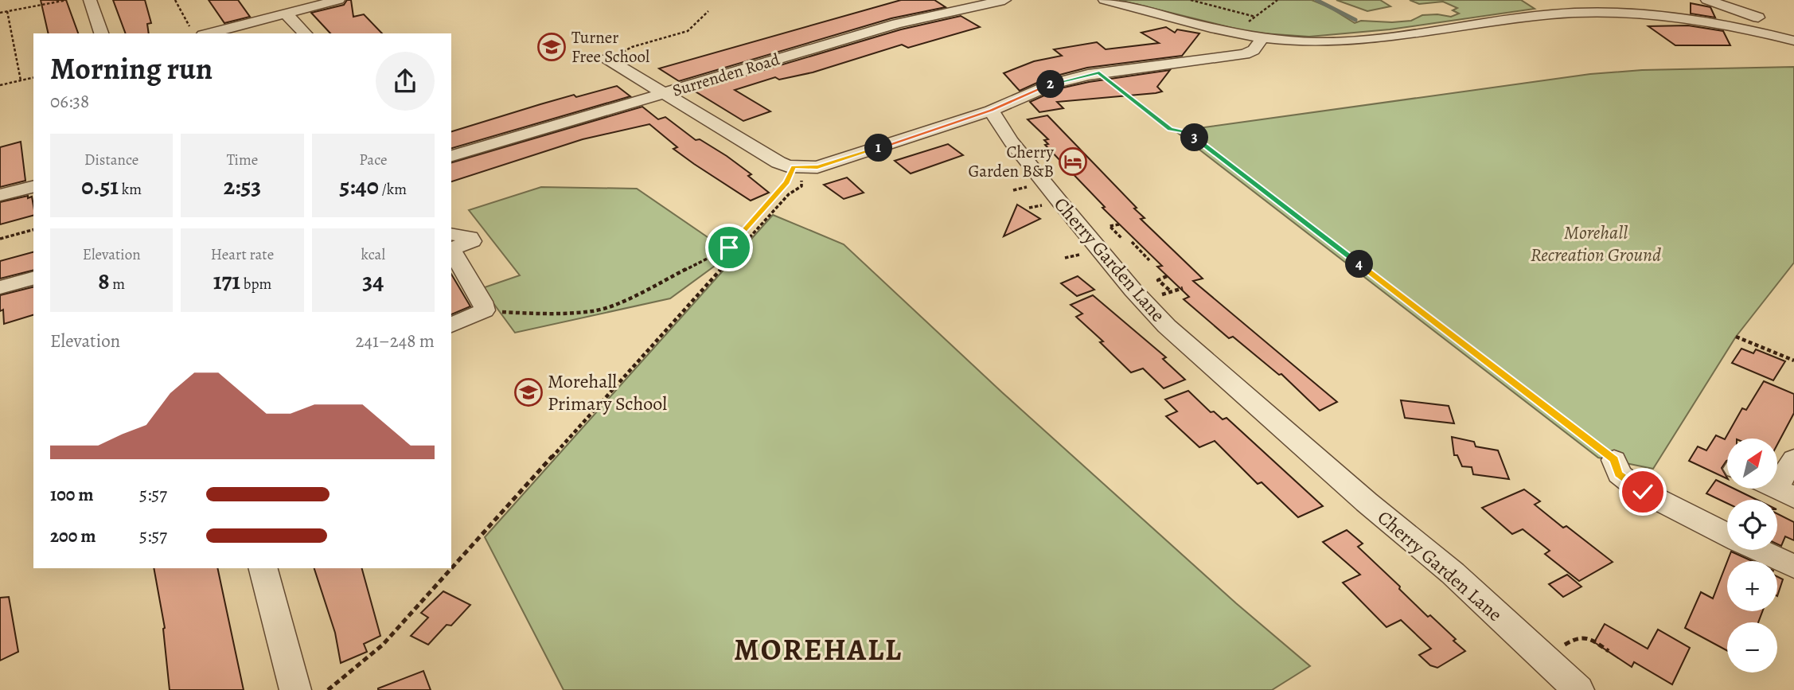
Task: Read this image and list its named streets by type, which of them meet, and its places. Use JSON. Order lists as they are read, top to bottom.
{
  "streets": {
    "street": ["Surrenden Road", "Cherry Garden Lane"]
  },
  "districts": ["MOREHALL"],
  "parks": ["Morehall Recreation Ground"],
  "places": {
    "school or university": ["Turner Free School", "Morehall Primary School"],
    "hotel": ["Cherry Garden B&B"]
  },
  "north": "top right",
  "page": {
    "heading": ["Morning run", "06:38"],
    "pins": [
      "2",
      "3",
      "1",
      "4"
    ],
    "stats": [
      ["Distance", "0.51 km"],
      ["Time", "2:53"],
      ["Pace", "5:40 /km"],
      ["Elevation", "8 m"],
      ["Heart rate", "171 bpm"],
      ["kcal", "34"]
    ],
    "chart": ["Elevation", "241–248 m"],
    "map_buttons": ["+", "−"],
    "list": [
      {
        "name": "100 m",
        "note": "5:57"
      },
      {
        "name": "200 m",
        "note": "5:57"
      }
    ]
  }
}
